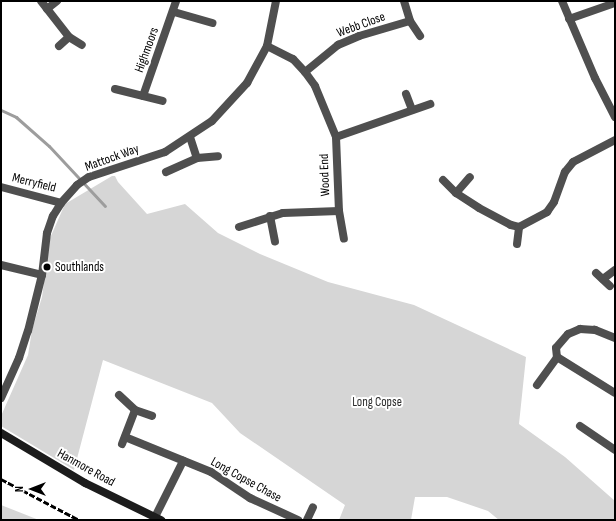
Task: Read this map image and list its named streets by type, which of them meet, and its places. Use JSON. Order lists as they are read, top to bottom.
{
  "streets": {
    "street": [
      "Webb Close",
      "Highmoors",
      "Mattock Way",
      "Wood End",
      "Merryfield",
      "Hanmore Road",
      "Long Copse Chase"
    ]
  },
  "crossings": [
    ["Mattock Way", "Merryfield"]
  ],
  "parks": ["Long Copse"],
  "places": ["Southlands"],
  "north": "left"
}
